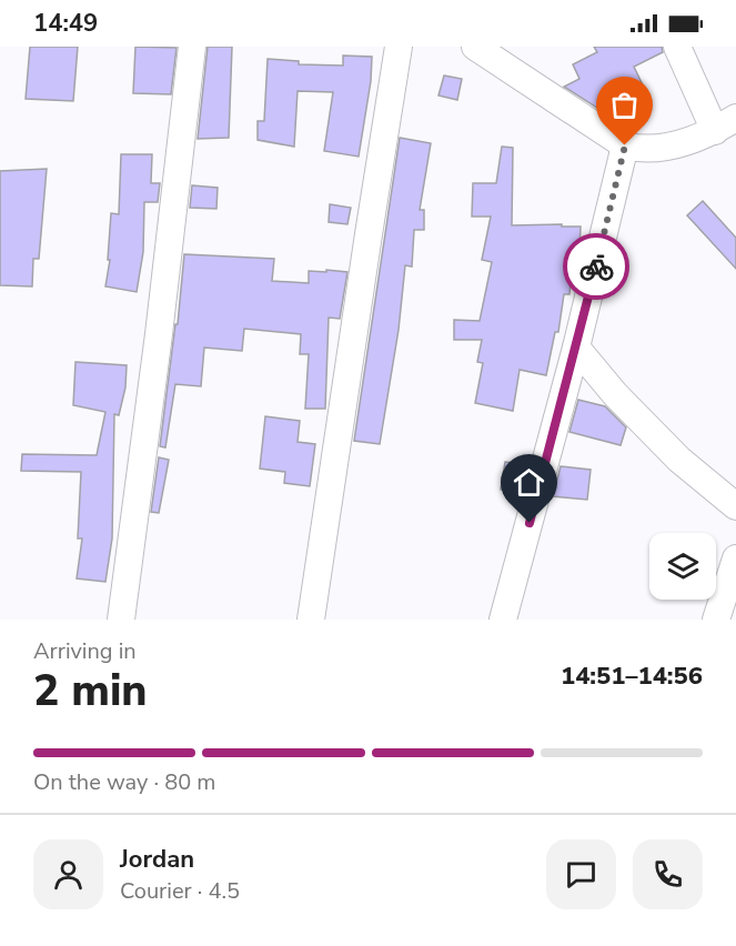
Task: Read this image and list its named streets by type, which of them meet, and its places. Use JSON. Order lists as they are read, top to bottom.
{
  "page": {
    "status": "14:49",
    "heading": ["2 min", "Arriving in", "14:51–14:56"],
    "panel": ["Jordan", "Courier · 4.5"],
    "bar": "On the way · 80 m"
  }
}
